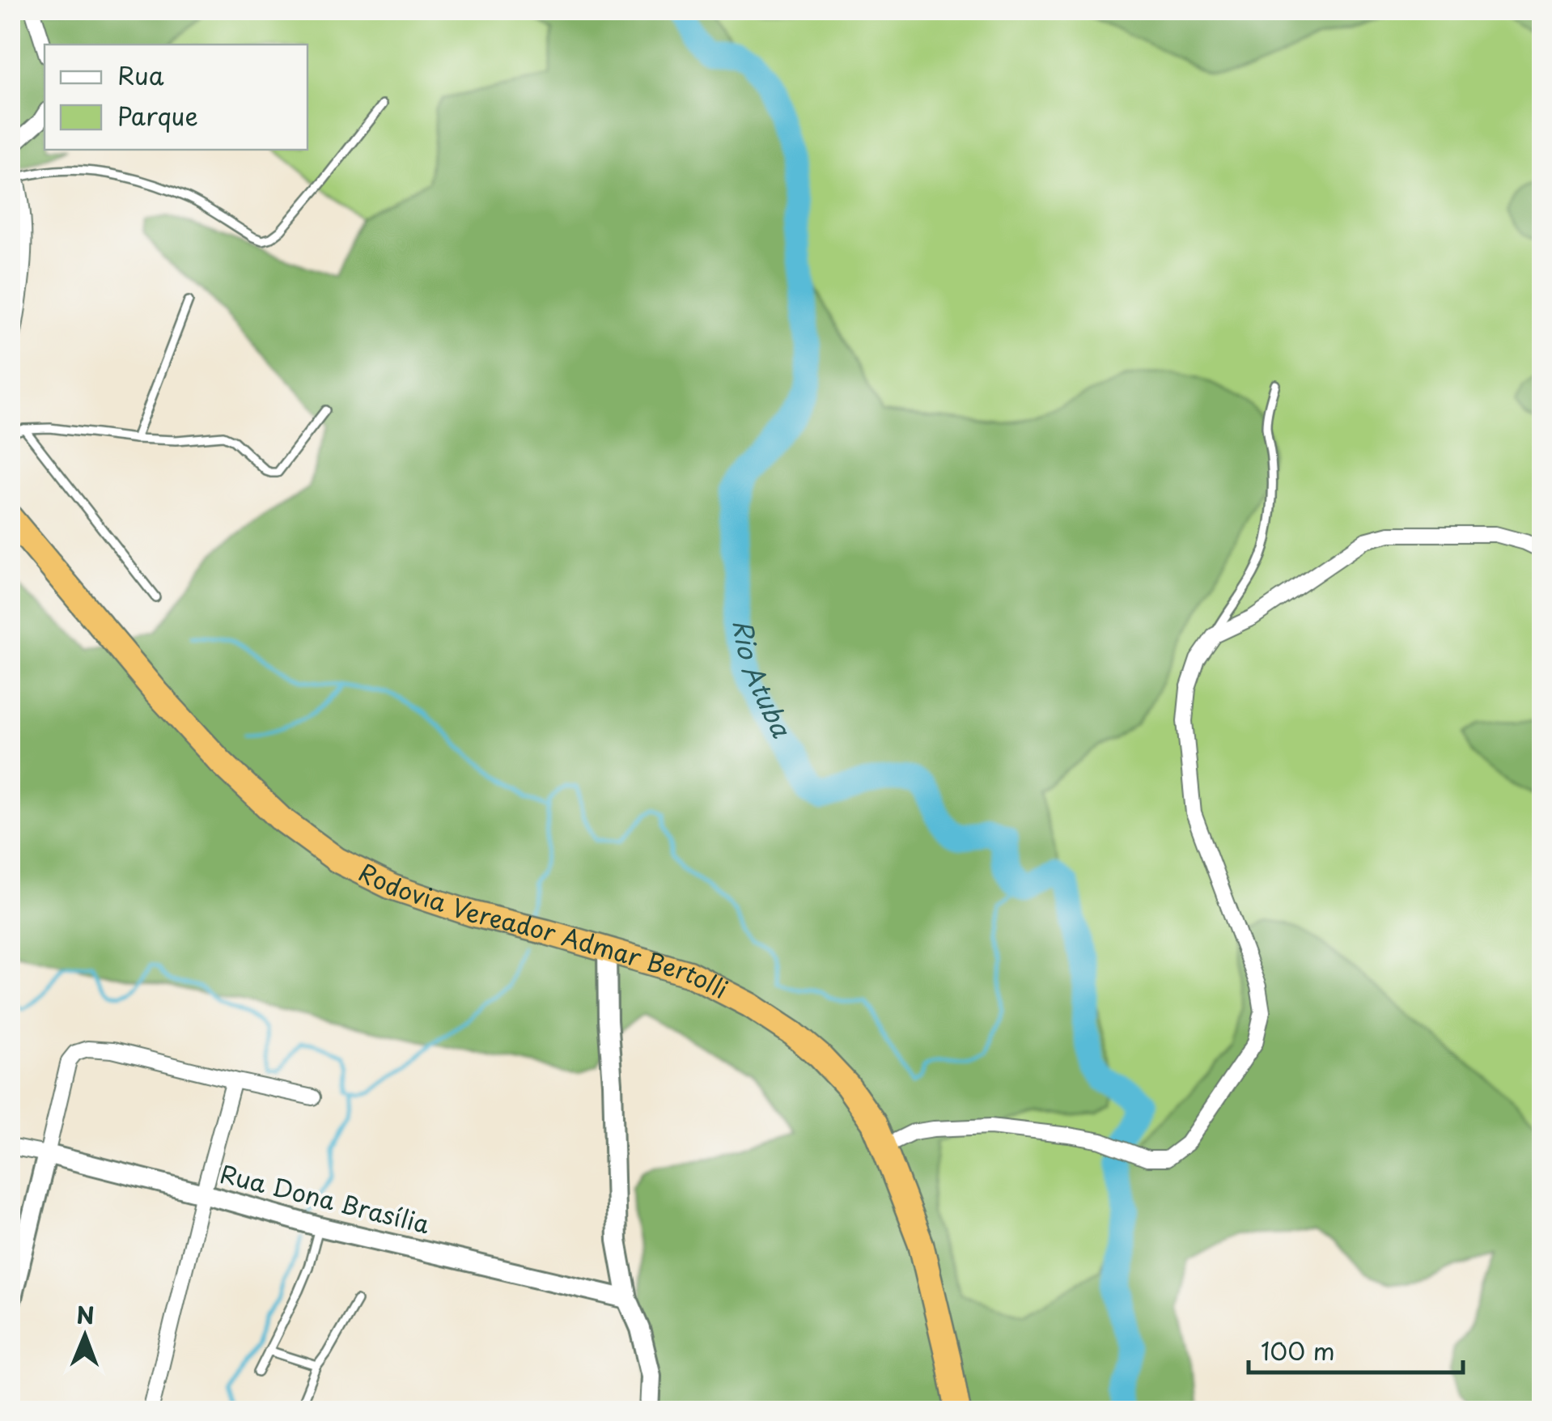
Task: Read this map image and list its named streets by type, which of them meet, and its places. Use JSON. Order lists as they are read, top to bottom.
{
  "streets": {
    "highway": ["Rodovia Vereador Admar Bertolli"],
    "street": ["Rua Dona Brasília"]
  },
  "water": ["Rio Atuba"],
  "legend": ["Rua", "Parque"],
  "scale_bar": "100 m",
  "north": "top"
}
